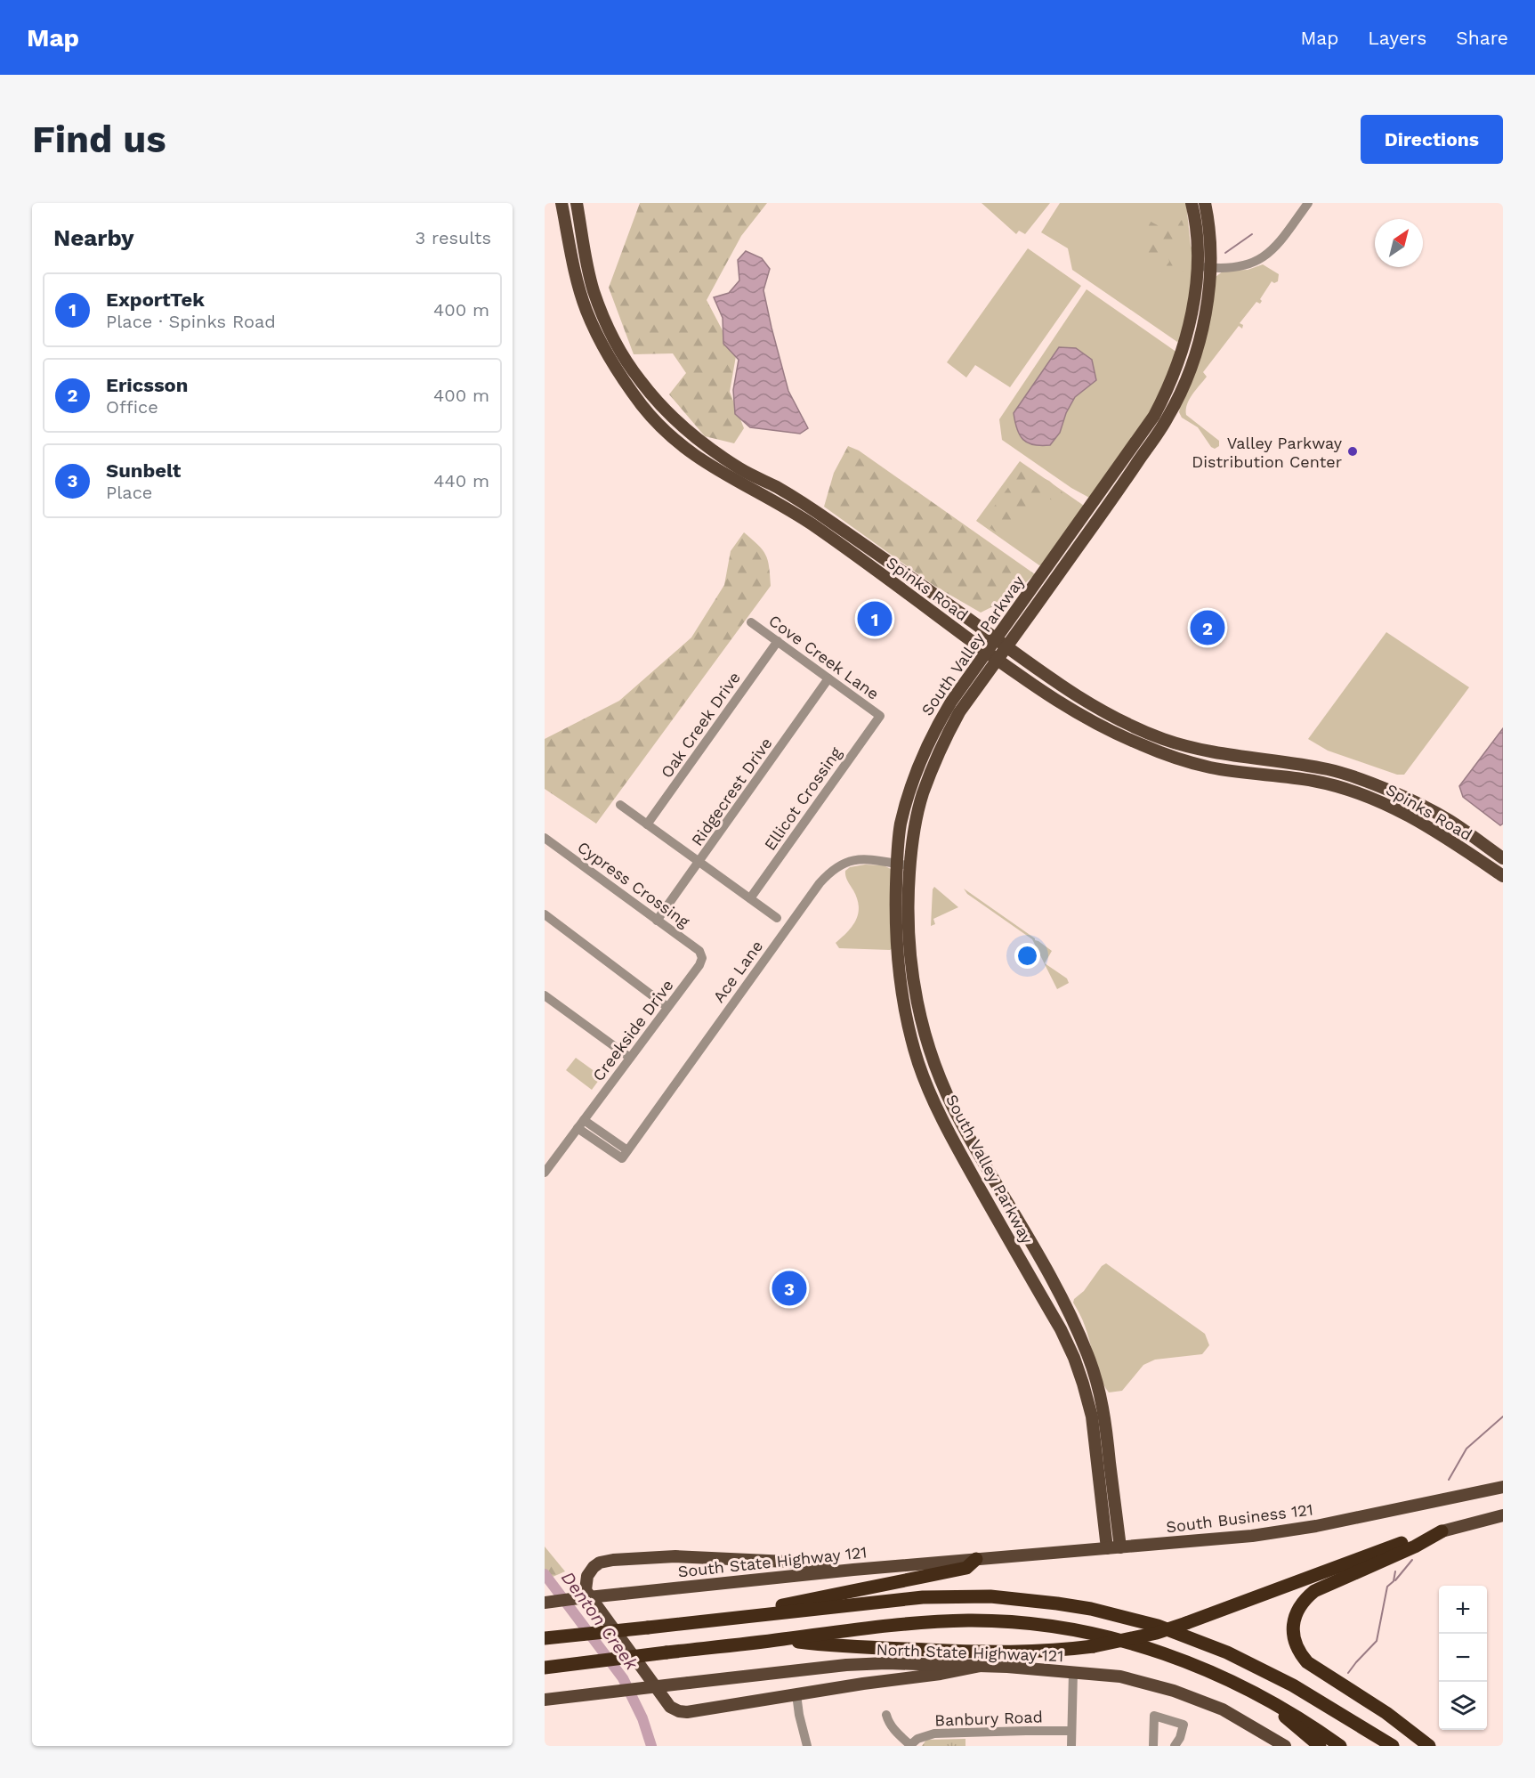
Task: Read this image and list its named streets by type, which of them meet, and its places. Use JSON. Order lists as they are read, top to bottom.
{
  "streets": {
    "main road": [
      "Spinks Road",
      "South Valley Parkway",
      "South Business 121",
      "South State Highway 121",
      "North State Highway 121"
    ],
    "street": [
      "Cove Creek Lane",
      "Oak Creek Drive",
      "Ridgecrest Drive",
      "Ellicot Crossing",
      "Cypress Crossing",
      "Ace Lane",
      "Creekside Drive",
      "Banbury Road"
    ]
  },
  "crossings": [
    ["Spinks Road", "South Valley Parkway"],
    ["South Valley Parkway", "Ace Lane"],
    ["South Valley Parkway", "South Business 121"],
    ["Cove Creek Lane", "Oak Creek Drive"],
    ["Cove Creek Lane", "Ridgecrest Drive"],
    ["Cove Creek Lane", "Ellicot Crossing"],
    ["Ridgecrest Drive", "Cypress Crossing"],
    ["Cypress Crossing", "Creekside Drive"],
    ["South Business 121", "South State Highway 121"]
  ],
  "water": ["Denton Creek"],
  "places": ["Valley Parkway Distribution Center"],
  "north": "top right",
  "page": {
    "header": "Map",
    "nav": ["Map", "Layers", "Share"],
    "buttons": "Directions",
    "title": "Find us",
    "heading": ["Nearby", "3 results"],
    "list": [
      {
        "mark": "1",
        "name": "ExportTek",
        "note": "Place · Spinks Road",
        "value": "400 m"
      },
      {
        "mark": "2",
        "name": "Ericsson",
        "note": "Office",
        "value": "400 m"
      },
      {
        "mark": "3",
        "name": "Sunbelt",
        "note": "Place",
        "value": "440 m"
      }
    ],
    "pins": ["1", "2", "3"],
    "map_buttons": ["+", "−"]
  }
}
